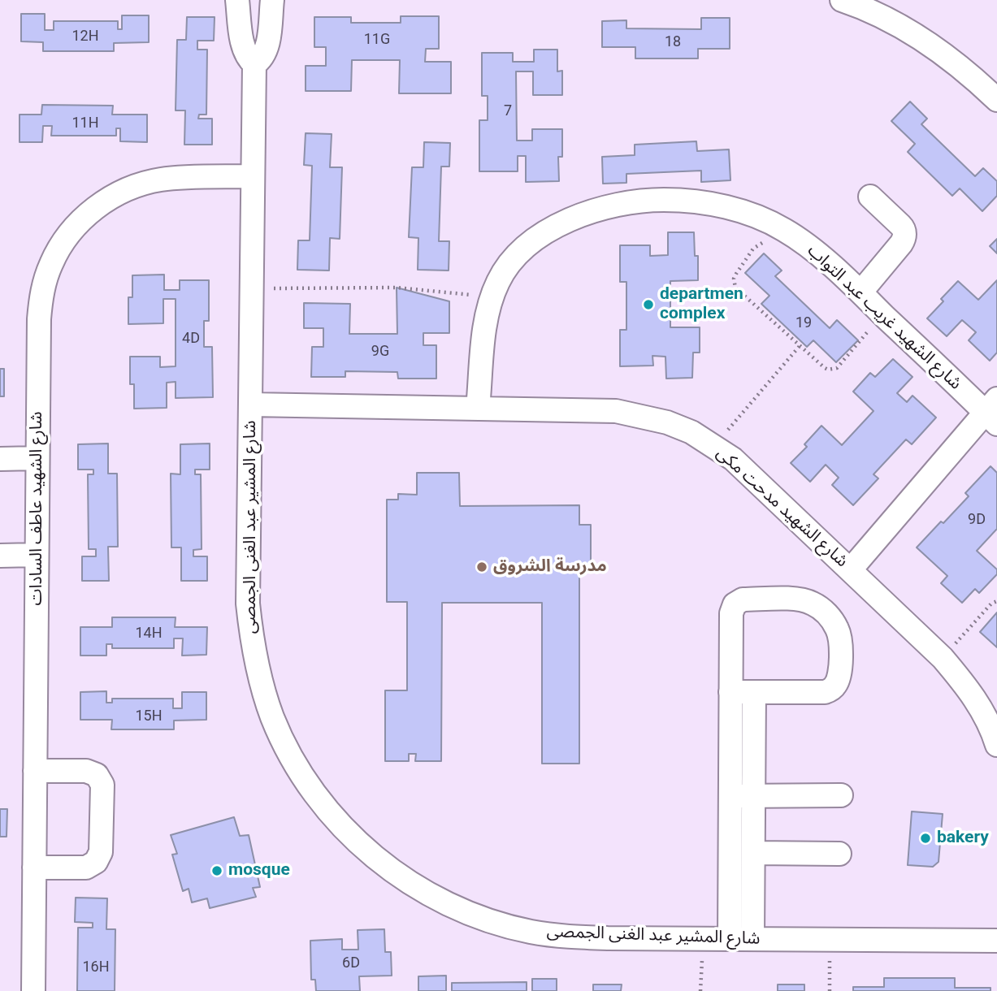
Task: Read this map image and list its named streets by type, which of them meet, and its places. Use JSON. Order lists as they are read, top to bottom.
{
  "streets": {
    "street": [
      "شارع الشهيد غريب عبد التواب",
      "شارع الشهيد مدحت مكى",
      "شارع الشهيد عاطف السادات",
      "شارع المشير عبد الغنى الجمصى"
    ]
  },
  "crossings": [
    ["شارع الشهيد غريب عبد التواب", "شارع الشهيد مدحت مكى"],
    ["شارع الشهيد مدحت مكى", "شارع المشير عبد الغنى الجمصى"],
    ["شارع الشهيد عاطف السادات", "شارع المشير عبد الغنى الجمصى"]
  ],
  "places": [
    "departmen complex",
    "مدرسة الشروق",
    "bakery",
    "mosque"
  ],
  "house_numbers": [
    "12H",
    "11G",
    "18",
    "7",
    "11H",
    "19",
    "4D",
    "9G",
    "9D",
    "14H",
    "15H",
    "6D",
    "16H"
  ]
}
